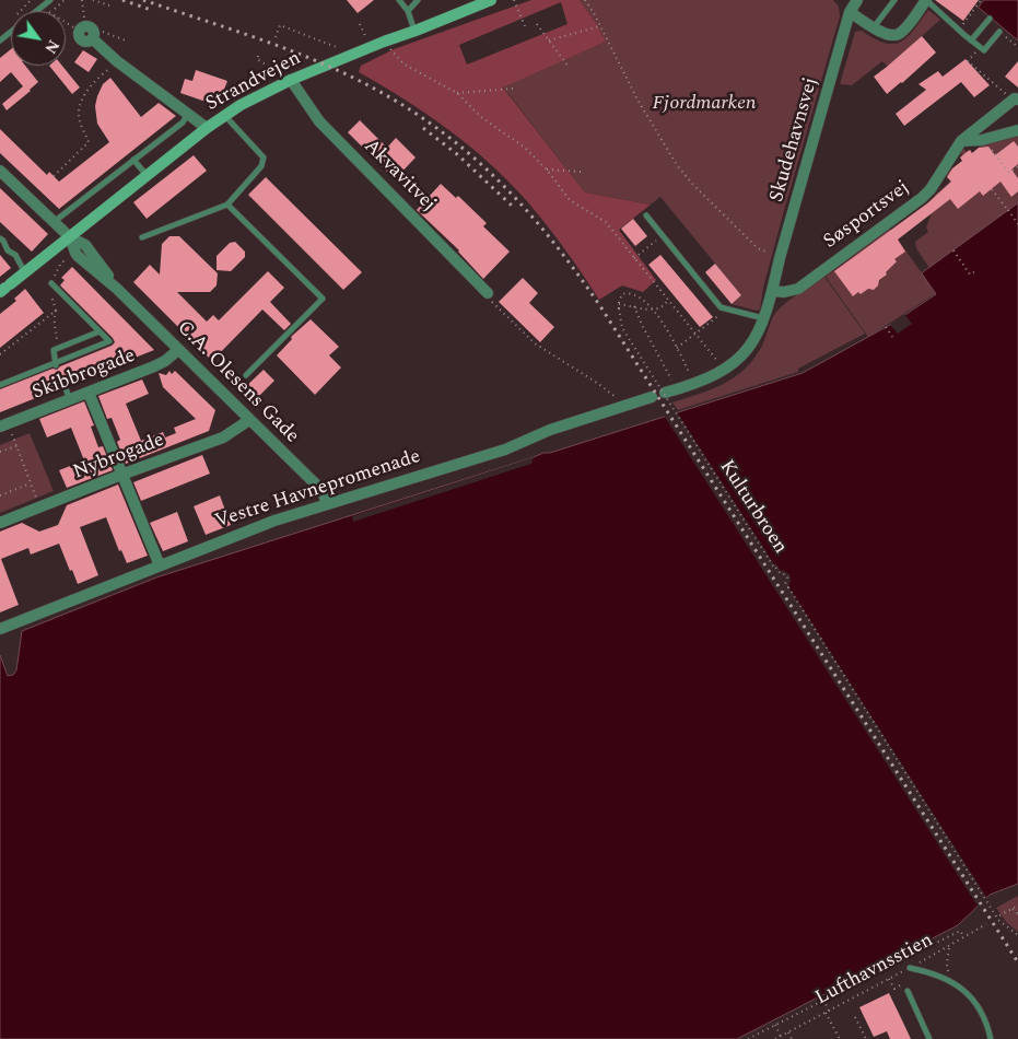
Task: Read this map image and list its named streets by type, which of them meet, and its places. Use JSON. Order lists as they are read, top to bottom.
{
  "streets": {
    "street": [
      "Strandvejen",
      "Skudehavnsvej",
      "Akvavitvej",
      "Søsportsvej",
      "Skibbrogade",
      "C.A. Olesens Gade",
      "Nybrogade",
      "Vestre Havnepromenade"
    ],
    "path": ["Kulturbroen", "Lufthavnsstien"]
  },
  "crossings": [
    ["Strandvejen", "Akvavitvej"],
    ["Strandvejen", "C.A. Olesens Gade"],
    ["Skudehavnsvej", "Søsportsvej"],
    ["Skibbrogade", "C.A. Olesens Gade"],
    ["C.A. Olesens Gade", "Nybrogade"],
    ["C.A. Olesens Gade", "Vestre Havnepromenade"]
  ],
  "parks": ["Fjordmarken"],
  "north": "bottom right"
}
